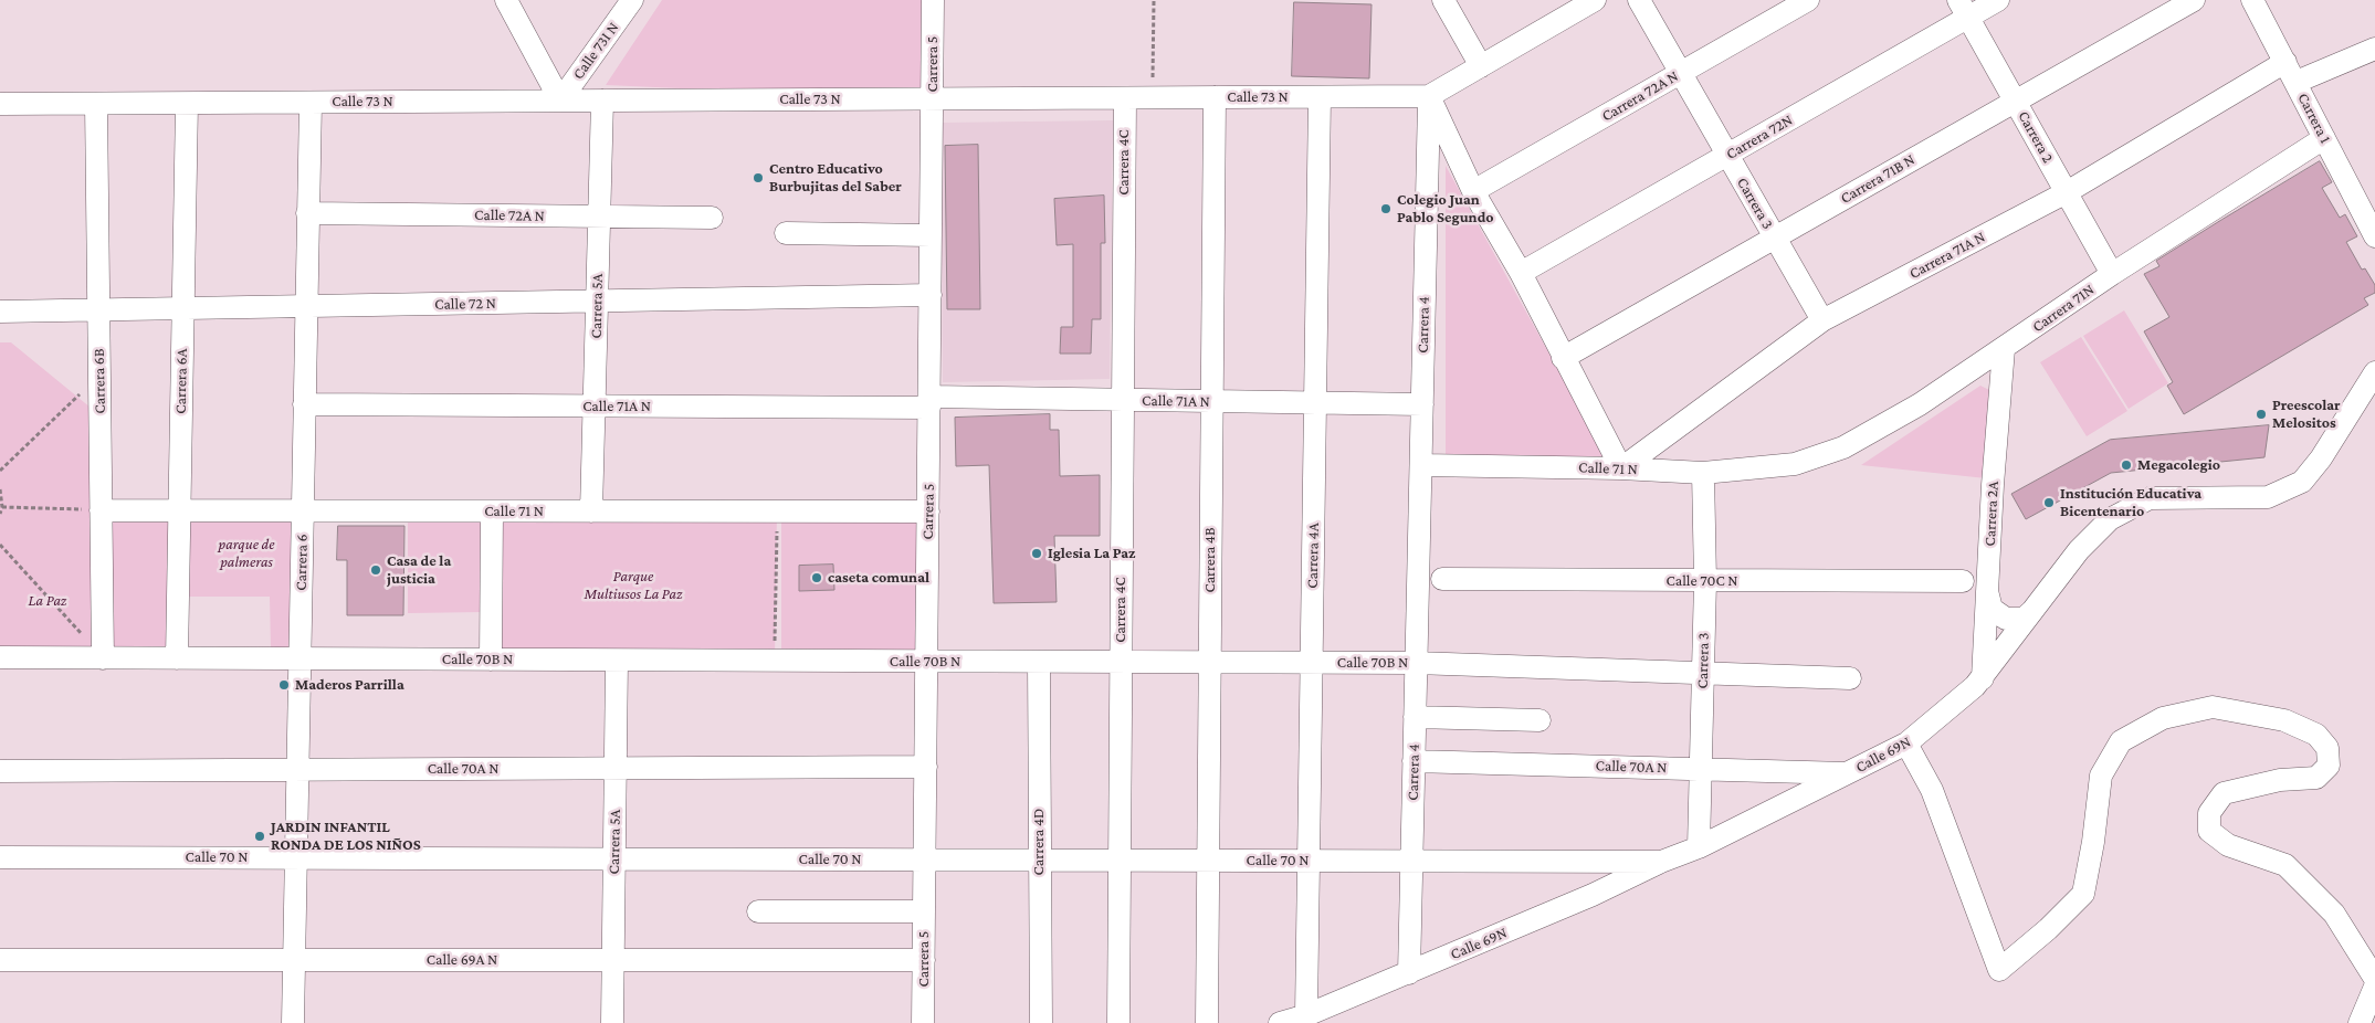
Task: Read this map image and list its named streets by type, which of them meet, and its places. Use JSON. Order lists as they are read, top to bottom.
{
  "streets": {
    "street": [
      "Calle 73I N",
      "Carrera 5",
      "Carrera 72A N",
      "Calle 73 N",
      "Carrera 1",
      "Carrera 72N",
      "Carrera 2",
      "Carrera 4C",
      "Carrera 71B N",
      "Carrera 3",
      "Calle 72A N",
      "Carrera 71A N",
      "Calle 72 N",
      "Carrera 5A",
      "Carrera 71N",
      "Carrera 4",
      "Carrera 6B",
      "Carrera 6A",
      "Calle 71A N",
      "Calle 71 N",
      "Carrera 2A",
      "Carrera 4A",
      "Carrera 4B",
      "Carrera 6",
      "Calle 70C N",
      "Calle 70B N",
      "Calle 69N",
      "Calle 70A N",
      "Carrera 4D",
      "Calle 70 N",
      "Calle 69A N"
    ]
  },
  "crossings": [
    ["Calle 73I N", "Calle 73 N"],
    ["Carrera 5", "Calle 73 N"],
    ["Carrera 5", "Calle 72 N"],
    ["Carrera 5", "Calle 71A N"],
    ["Carrera 5", "Calle 71 N"],
    ["Carrera 5", "Calle 70B N"],
    ["Carrera 5", "Calle 70A N"],
    ["Carrera 5", "Calle 70 N"],
    ["Carrera 5", "Calle 69A N"],
    ["Carrera 72A N", "Carrera 3"],
    ["Calle 73 N", "Carrera 4C"],
    ["Calle 73 N", "Carrera 5A"],
    ["Calle 73 N", "Carrera 4"],
    ["Calle 73 N", "Carrera 6B"],
    ["Calle 73 N", "Carrera 6A"],
    ["Calle 73 N", "Carrera 4A"],
    ["Calle 73 N", "Carrera 4B"],
    ["Calle 73 N", "Carrera 6"],
    ["Carrera 1", "Carrera 71A N"],
    ["Carrera 1", "Carrera 71N"],
    ["Carrera 72N", "Carrera 2"],
    ["Carrera 72N", "Carrera 3"],
    ["Carrera 2", "Carrera 71B N"],
    ["Carrera 2", "Carrera 71A N"],
    ["Carrera 2", "Carrera 71N"],
    ["Carrera 4C", "Calle 71A N"],
    ["Carrera 4C", "Calle 70B N"],
    ["Carrera 4C", "Calle 70 N"],
    ["Carrera 71B N", "Carrera 3"],
    ["Carrera 3", "Carrera 71A N"],
    ["Carrera 3", "Calle 71 N"],
    ["Carrera 3", "Calle 70C N"],
    ["Carrera 3", "Calle 70B N"],
    ["Carrera 3", "Calle 69N"],
    ["Carrera 3", "Calle 70A N"],
    ["Calle 72A N", "Carrera 5A"],
    ["Calle 72A N", "Carrera 6"],
    ["Carrera 71A N", "Calle 71 N"],
    ["Calle 72 N", "Carrera 5A"],
    ["Calle 72 N", "Carrera 6B"],
    ["Calle 72 N", "Carrera 6A"],
    ["Calle 72 N", "Carrera 6"],
    ["Carrera 5A", "Calle 71A N"],
    ["Carrera 5A", "Calle 71 N"],
    ["Carrera 5A", "Calle 70B N"],
    ["Carrera 5A", "Calle 70A N"],
    ["Carrera 5A", "Calle 70 N"],
    ["Carrera 5A", "Calle 69A N"],
    ["Carrera 71N", "Calle 71 N"],
    ["Carrera 71N", "Carrera 2A"],
    ["Carrera 4", "Calle 71A N"],
    ["Carrera 4", "Calle 71 N"],
    ["Carrera 4", "Calle 70B N"],
    ["Carrera 4", "Calle 69N"],
    ["Carrera 4", "Calle 70A N"],
    ["Carrera 4", "Calle 70 N"],
    ["Carrera 6B", "Calle 71 N"],
    ["Carrera 6B", "Calle 70B N"],
    ["Carrera 6A", "Calle 71 N"],
    ["Carrera 6A", "Calle 70B N"],
    ["Calle 71A N", "Carrera 4A"],
    ["Calle 71A N", "Carrera 4B"],
    ["Calle 71A N", "Carrera 6"],
    ["Calle 71 N", "Carrera 6"],
    ["Carrera 2A", "Calle 69N"],
    ["Carrera 4A", "Calle 70B N"],
    ["Carrera 4A", "Calle 69N"],
    ["Carrera 4A", "Calle 70 N"],
    ["Carrera 4B", "Calle 70B N"],
    ["Carrera 4B", "Calle 70 N"],
    ["Carrera 6", "Calle 70B N"],
    ["Carrera 6", "Calle 70A N"],
    ["Carrera 6", "Calle 70 N"],
    ["Carrera 6", "Calle 69A N"],
    ["Calle 70B N", "Carrera 4D"],
    ["Calle 69N", "Calle 70A N"],
    ["Calle 69N", "Calle 70 N"],
    ["Carrera 4D", "Calle 70 N"]
  ],
  "parks": ["parque de palmeras", "Parque Multiusos La Paz", "La Paz"],
  "places": [
    "Centro Educativo Burbujitas del Saber",
    "Colegio Juan Pablo Segundo",
    "Preescolar Melositos",
    "Megacolegio",
    "Institución Educativa Bicentenario",
    "Iglesia La Paz",
    "Casa de la justicia",
    "caseta comunal",
    "Maderos Parrilla",
    "JARDIN INFANTIL RONDA DE LOS NIÑOS"
  ]
}
